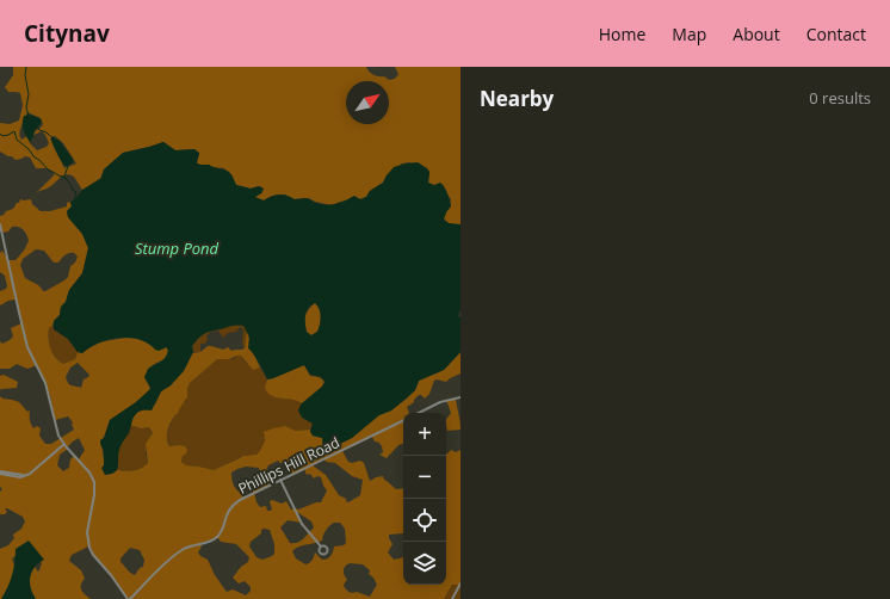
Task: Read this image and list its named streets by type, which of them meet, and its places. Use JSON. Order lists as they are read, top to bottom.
{
  "streets": {
    "street": ["Phillips Hill Road"]
  },
  "water": ["Stump Pond"],
  "north": "top right",
  "page": {
    "header": "Citynav",
    "nav": [
      "Home",
      "Map",
      "About",
      "Contact"
    ],
    "heading": ["Nearby", "0 results"],
    "map_buttons": ["+", "−"]
  }
}
